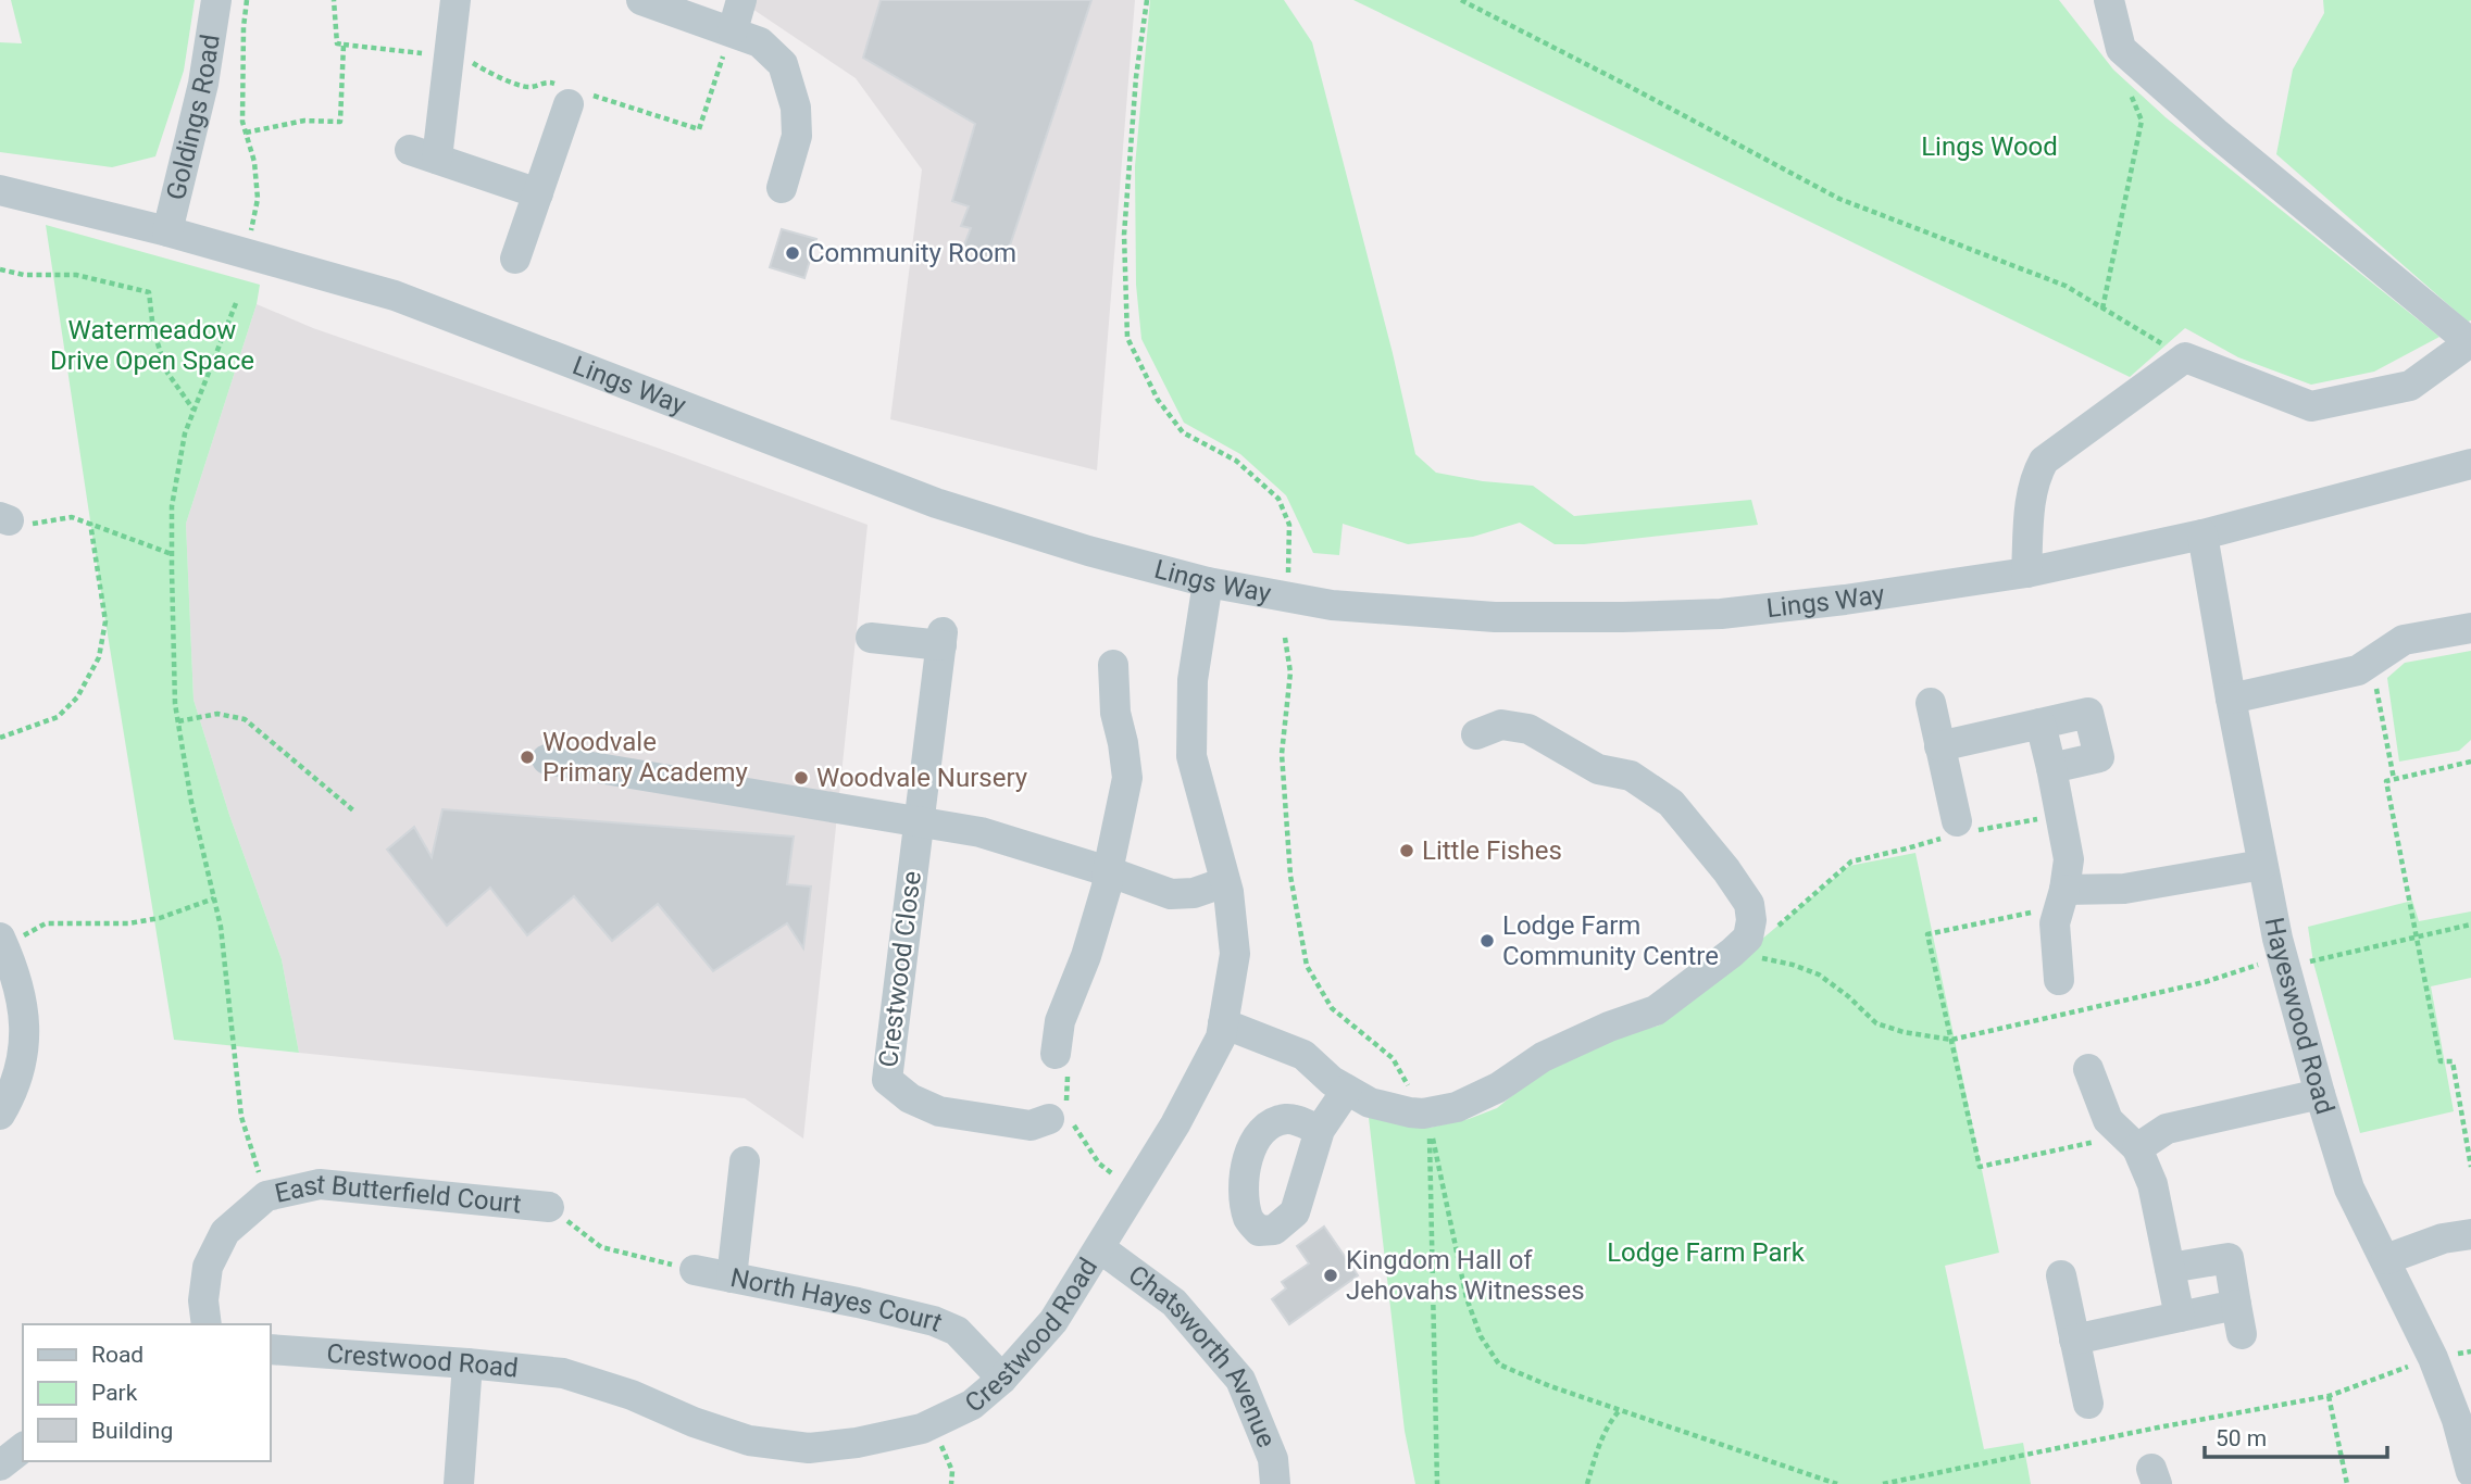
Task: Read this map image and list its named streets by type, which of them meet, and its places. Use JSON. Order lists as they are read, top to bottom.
{
  "streets": {
    "street": [
      "Goldings Road",
      "Lings Way",
      "Crestwood Close",
      "Hayeswood Road",
      "East Butterfield Court",
      "North Hayes Court",
      "Crestwood Road",
      "Chatsworth Avenue"
    ]
  },
  "crossings": [
    ["Goldings Road", "Lings Way"],
    ["Lings Way", "Hayeswood Road"],
    ["Lings Way", "Crestwood Road"],
    ["North Hayes Court", "Crestwood Road"],
    ["Crestwood Road", "Chatsworth Avenue"]
  ],
  "parks": ["Lings Wood", "Watermeadow Drive Open Space", "Lodge Farm Park"],
  "places": [
    "Community Room",
    "Woodvale Primary Academy",
    "Woodvale Nursery",
    "Little Fishes",
    "Lodge Farm Community Centre",
    "Kingdom Hall of Jehovahs Witnesses"
  ],
  "legend": ["Road", "Park", "Building"],
  "scale_bar": "50 m"
}
